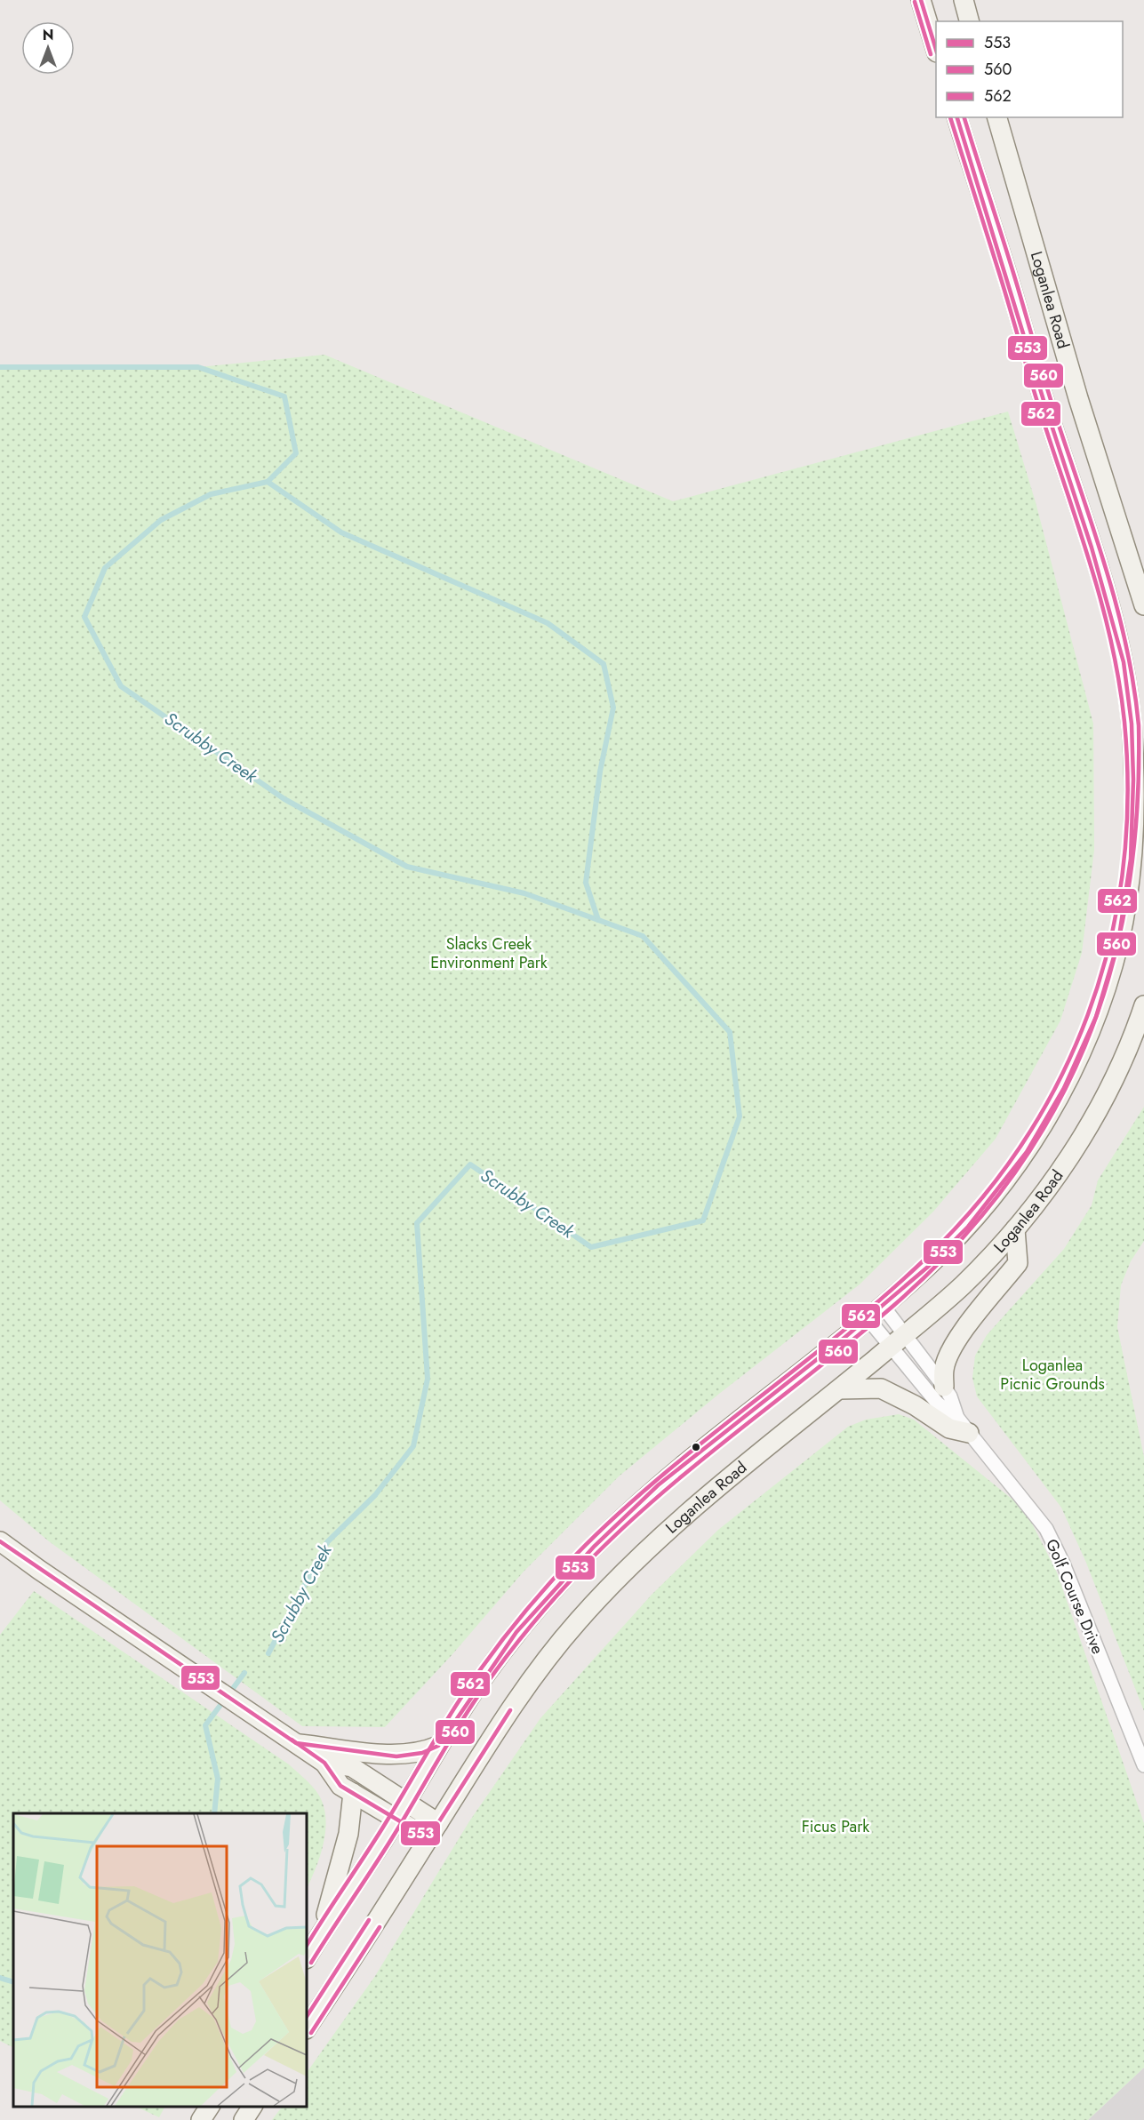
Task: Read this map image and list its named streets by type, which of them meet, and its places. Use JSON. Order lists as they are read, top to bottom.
{
  "streets": {
    "main road": ["Loganlea Road"],
    "street": ["Golf Course Drive"]
  },
  "crossings": [
    ["Loganlea Road", "Golf Course Drive"]
  ],
  "water": ["Scrubby Creek"],
  "parks": ["Slacks Creek Environment Park", "Loganlea Picnic Grounds", "Ficus Park"],
  "lines": ["transit line 553", "transit line 560", "transit line 562"],
  "legend": ["553", "560", "562"],
  "north": "top"
}
